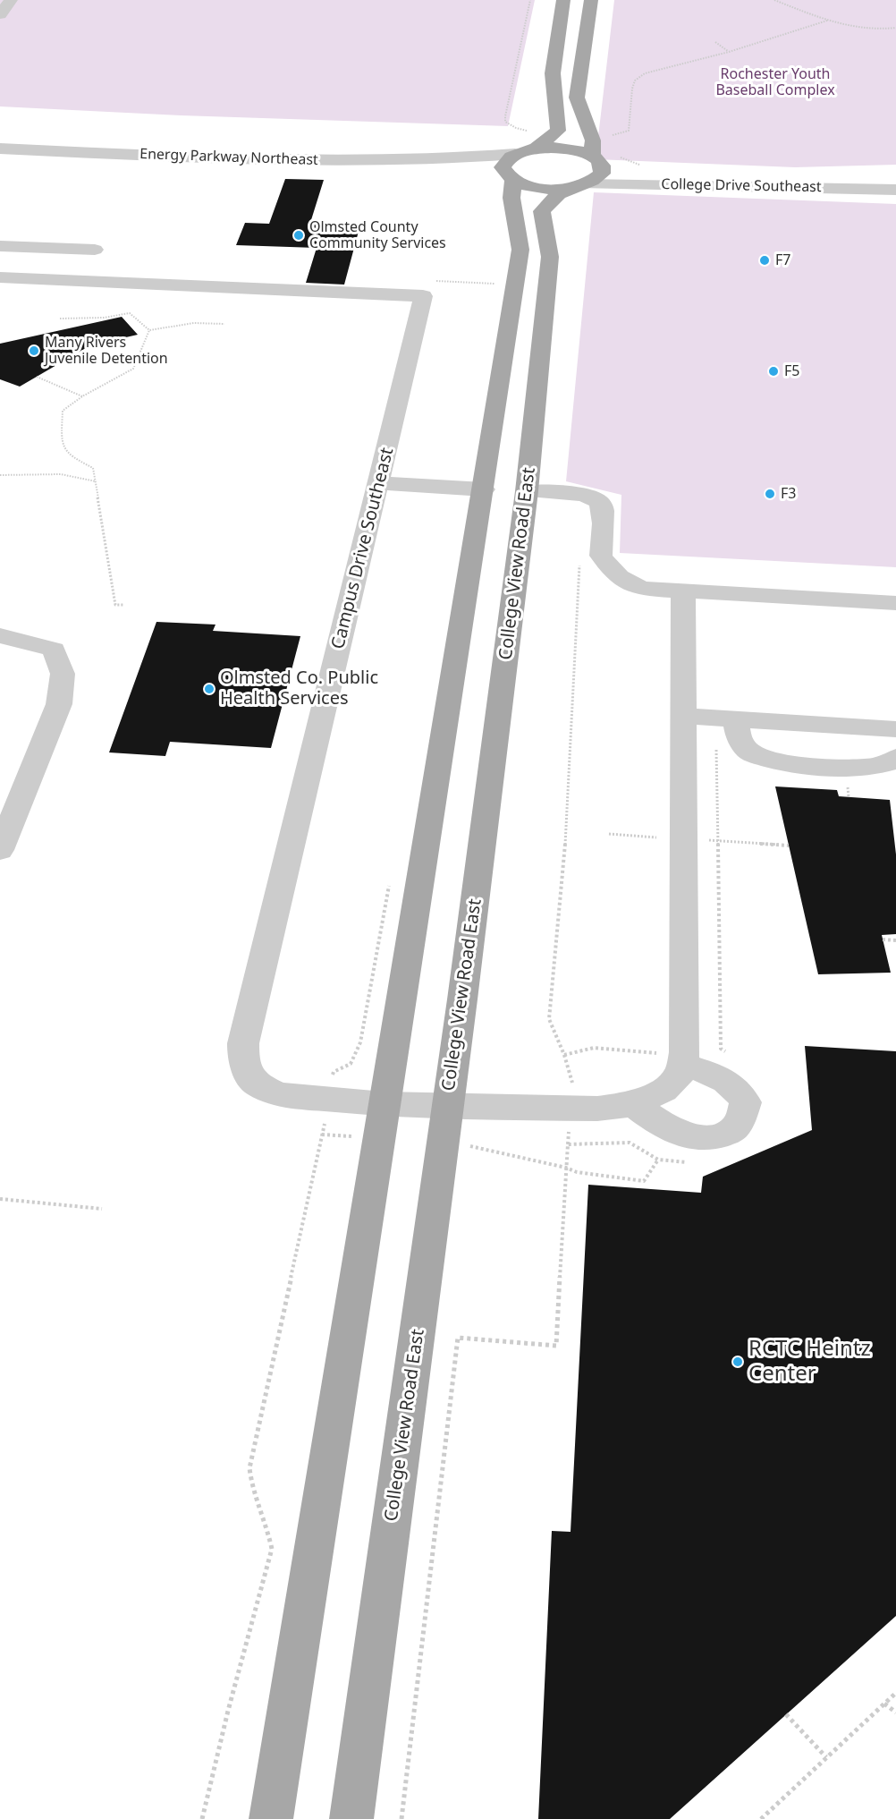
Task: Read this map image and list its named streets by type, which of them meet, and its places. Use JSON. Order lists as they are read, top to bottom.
{
  "streets": {
    "main road": ["College View Road East"],
    "street": ["Energy Parkway Northeast", "College Drive Southeast", "Campus Drive Southeast"]
  },
  "crossings": [
    ["College Drive Southeast", "College View Road East"],
    ["Campus Drive Southeast", "College View Road East"]
  ],
  "parks": ["Rochester Youth Baseball Complex"],
  "places": [
    "Olmsted County Community Services",
    "F7",
    "Many Rivers Juvenile Detention",
    "F5",
    "F3",
    "Olmsted Co. Public Health Services",
    "RCTC Heintz Center"
  ]
}
